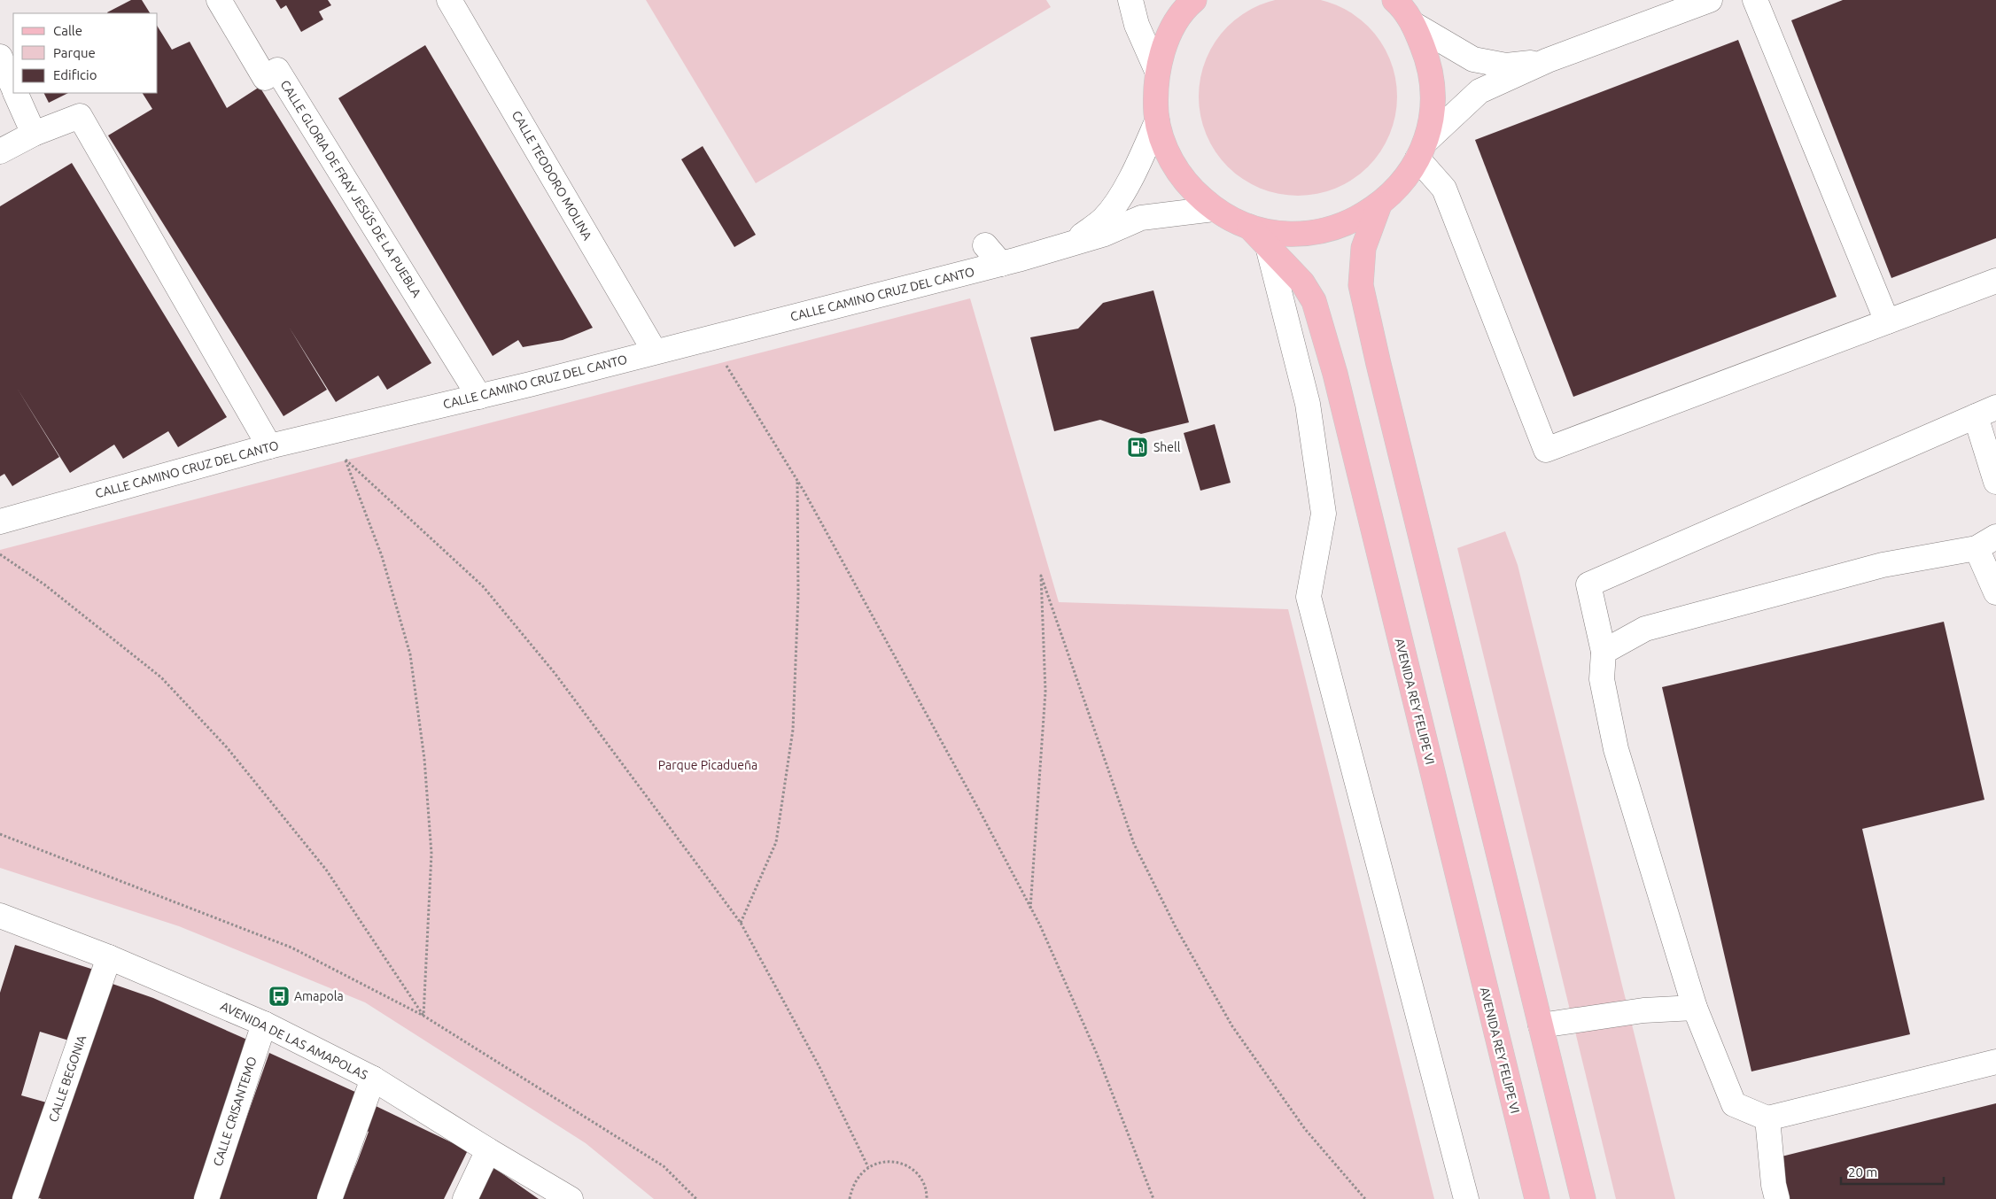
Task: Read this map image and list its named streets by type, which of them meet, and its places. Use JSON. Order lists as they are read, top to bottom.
{
  "streets": {
    "main road": ["AVENIDA REY FELIPE VI"],
    "street": [
      "CALLE TEODORO MOLINA",
      "CALLE GLORIA DE FRAY JESÚS DE LA PUEBLA",
      "CALLE CAMINO CRUZ DEL CANTO",
      "AVENIDA DE LAS AMAPOLAS",
      "CALLE BEGONIA",
      "CALLE CRISANTEMO"
    ]
  },
  "crossings": [
    ["CALLE TEODORO MOLINA", "CALLE CAMINO CRUZ DEL CANTO"],
    ["CALLE GLORIA DE FRAY JESÚS DE LA PUEBLA", "CALLE CAMINO CRUZ DEL CANTO"],
    ["AVENIDA DE LAS AMAPOLAS", "CALLE BEGONIA"],
    ["AVENIDA DE LAS AMAPOLAS", "CALLE CRISANTEMO"]
  ],
  "parks": ["Parque Picadueña"],
  "places": {
    "fuel station": ["Shell"],
    "bus stop": ["Amapola"]
  },
  "legend": ["Calle", "Parque", "Edificio"],
  "scale_bar": "20 m"
}
